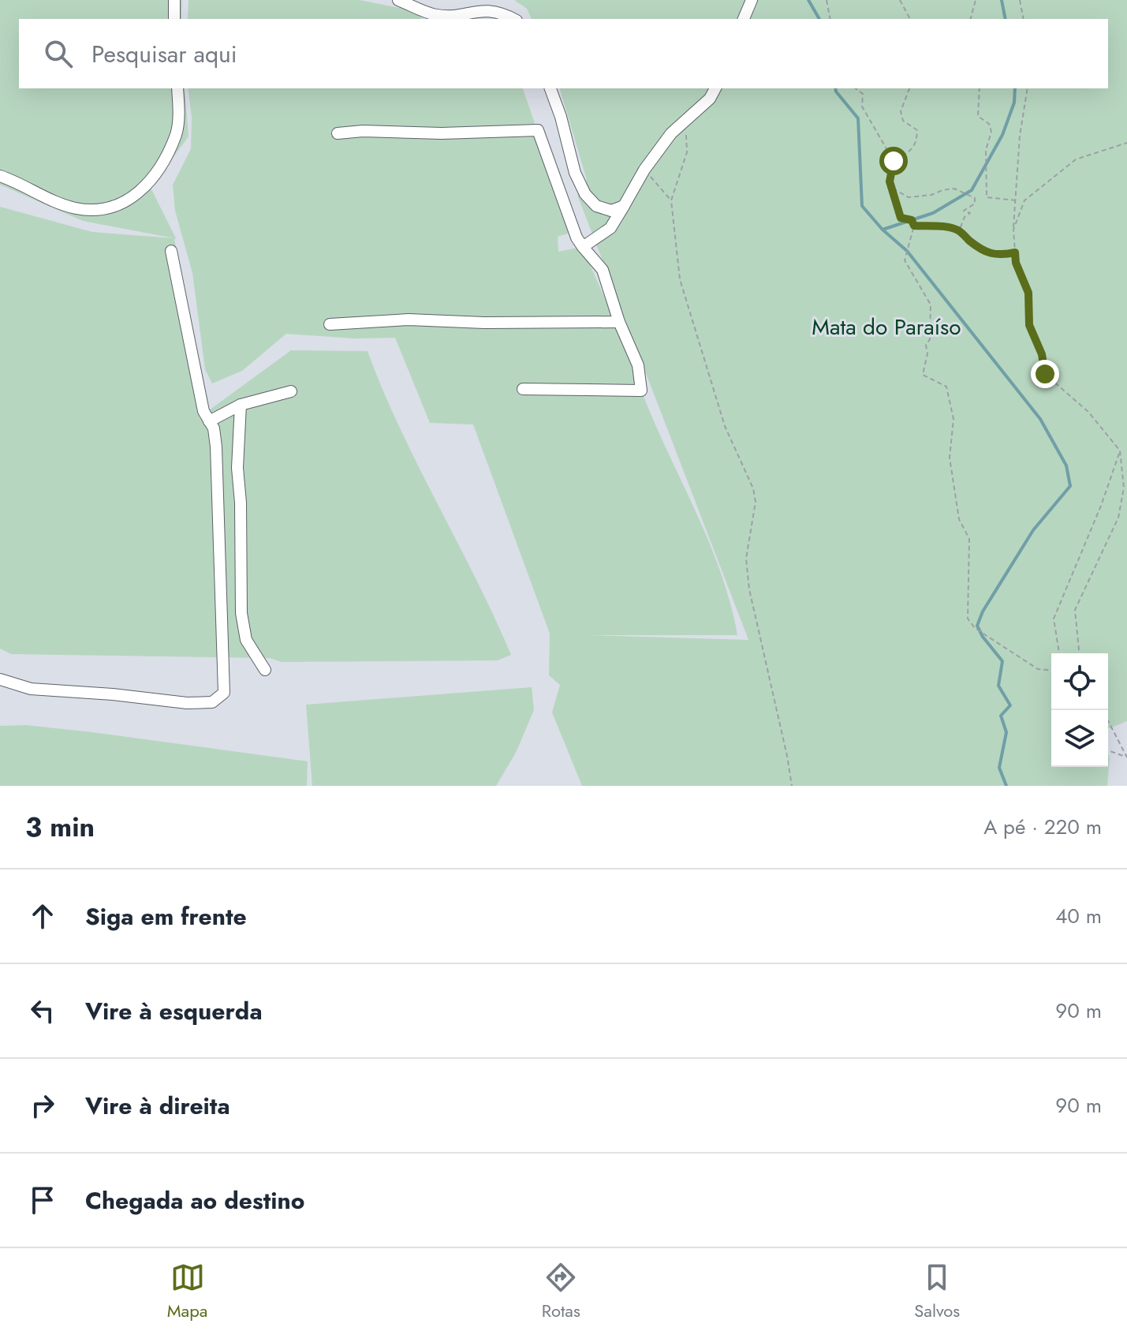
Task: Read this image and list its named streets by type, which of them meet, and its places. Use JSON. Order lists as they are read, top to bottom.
{
  "parks": ["Mata do Paraíso"],
  "page": {
    "search": "Pesquisar aqui",
    "heading": ["3 min", "A pé · 220 m"],
    "list": [
      ["Siga em frente", "40 m"],
      ["Vire à esquerda", "90 m"],
      ["Vire à direita", "90 m"],
      "Chegada ao destino"
    ],
    "nav": ["Mapa", "Rotas", "Salvos"]
  }
}
